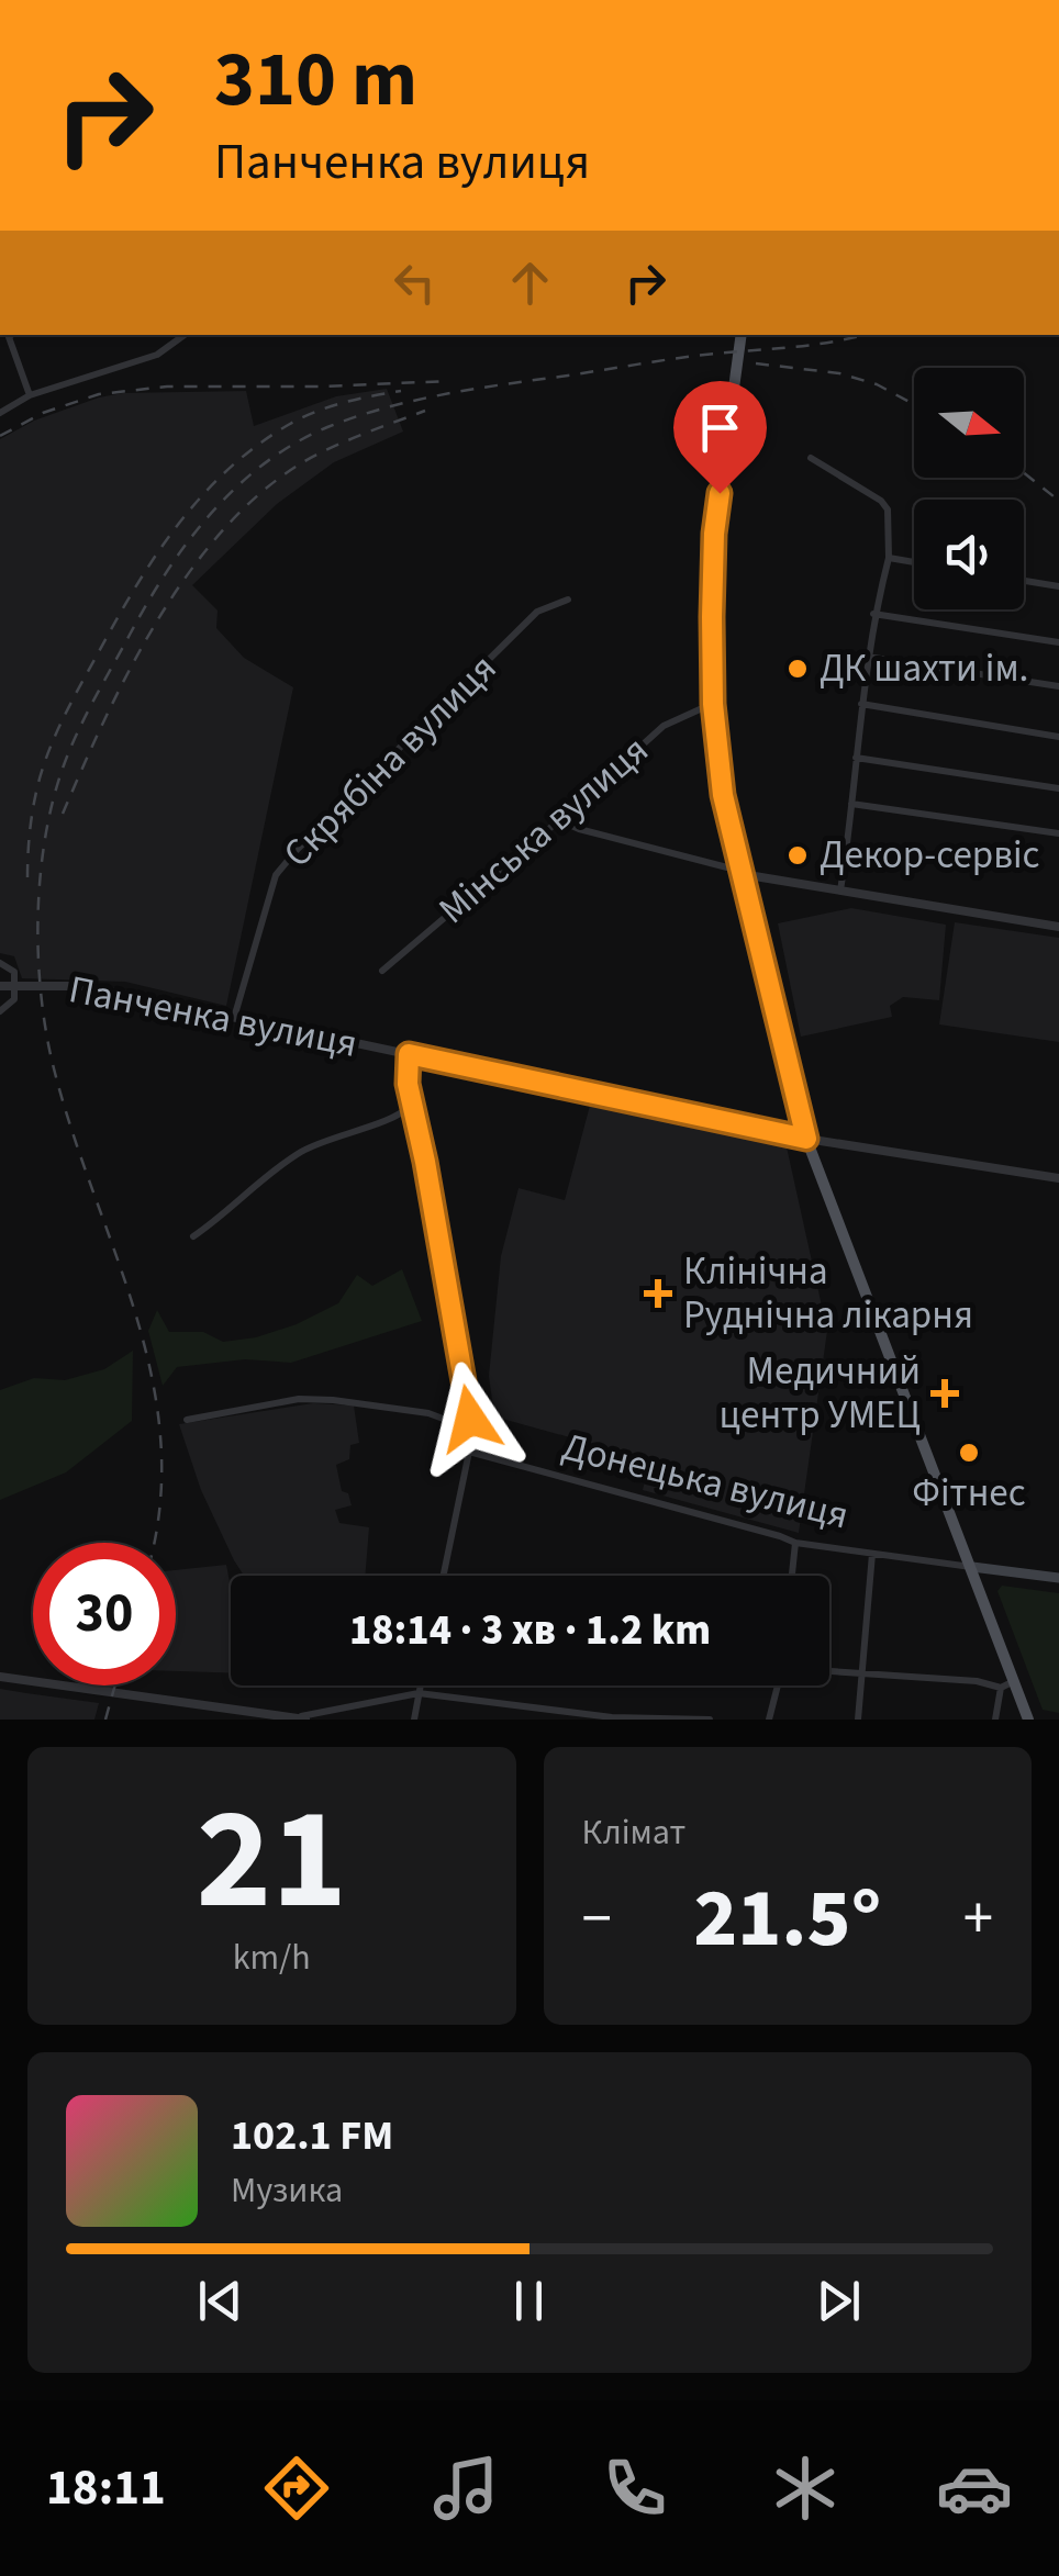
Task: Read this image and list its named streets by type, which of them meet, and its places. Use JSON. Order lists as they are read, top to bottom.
{
  "streets": {
    "main road": ["Донецька вулиця"],
    "street": ["Скрябіна вулиця", "Мінська вулиця", "Панченка вулиця"]
  },
  "crossings": [
    ["Скрябіна вулиця", "Панченка вулиця"]
  ],
  "places": {
    "other": ["ДК шахти ім.", "Декор-сервіс", "Фітнес"],
    "health": ["Клінічна Руднічна лікарня", "Медичний центр УМЕЦ"]
  },
  "north": "right",
  "page": {
    "turn": ["310 m", "Панченка вулиця"],
    "limit": "30",
    "trip": "18:14 · 3 хв · 1.2 km",
    "tile": [
      ["21", "km/h"],
      "Клімат"
    ],
    "heat": ["−", "21.5°", "+"],
    "song": ["102.1 FM", "Музика"],
    "tabs": "18:11"
  }
}
